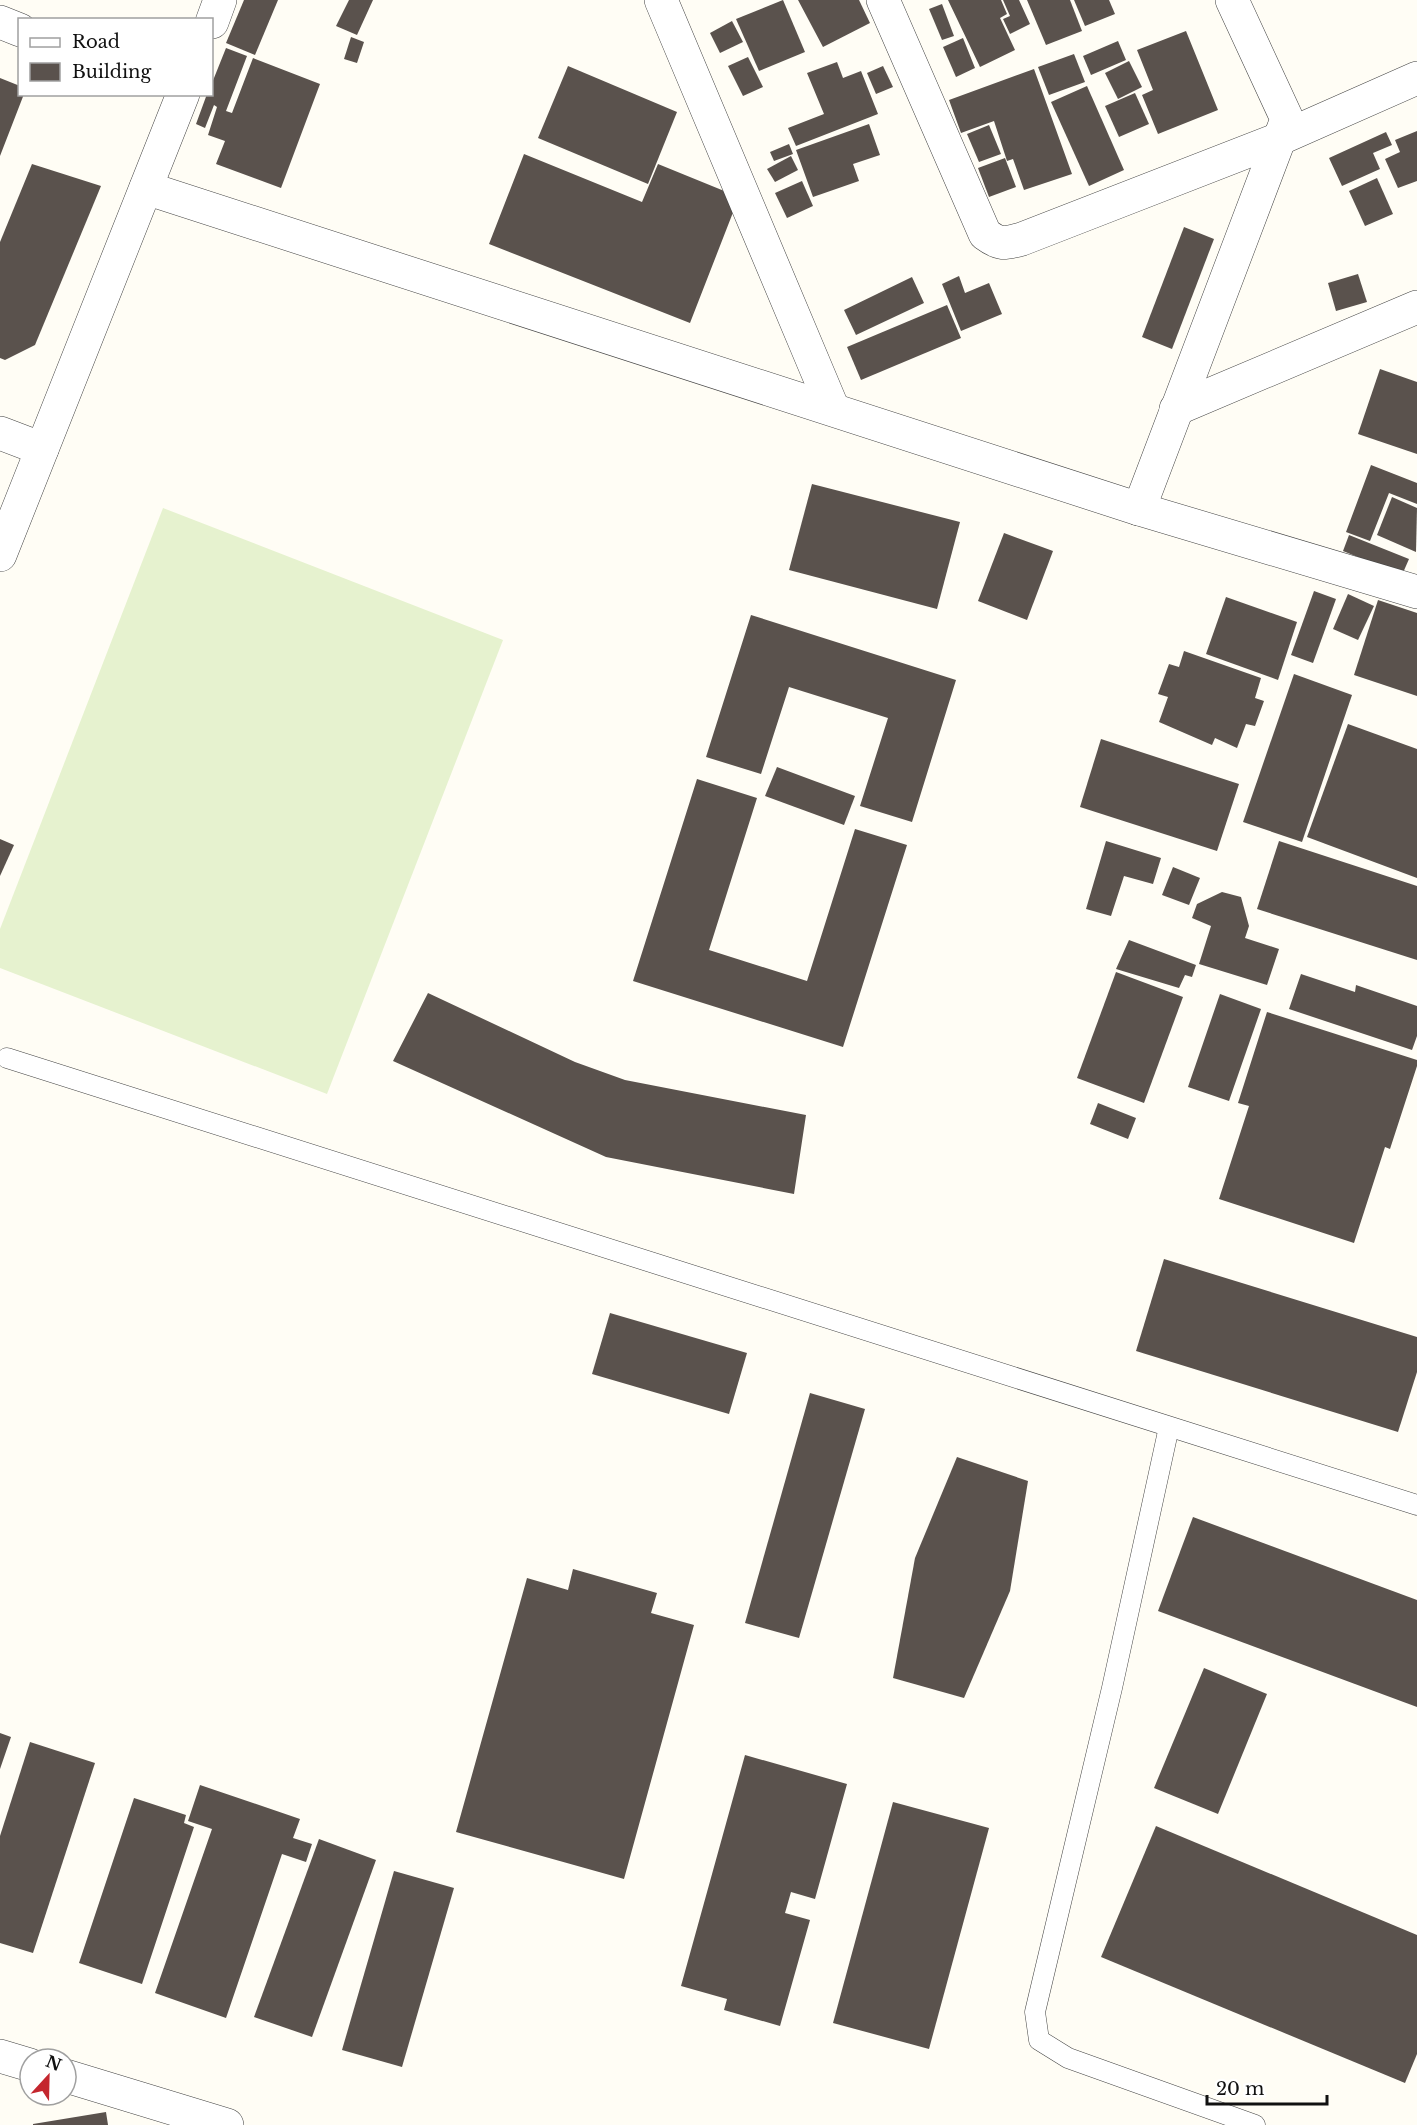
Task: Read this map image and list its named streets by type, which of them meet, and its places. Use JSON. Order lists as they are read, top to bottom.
{
  "legend": ["Road", "Building"],
  "scale_bar": "20 m",
  "north": "top"
}
